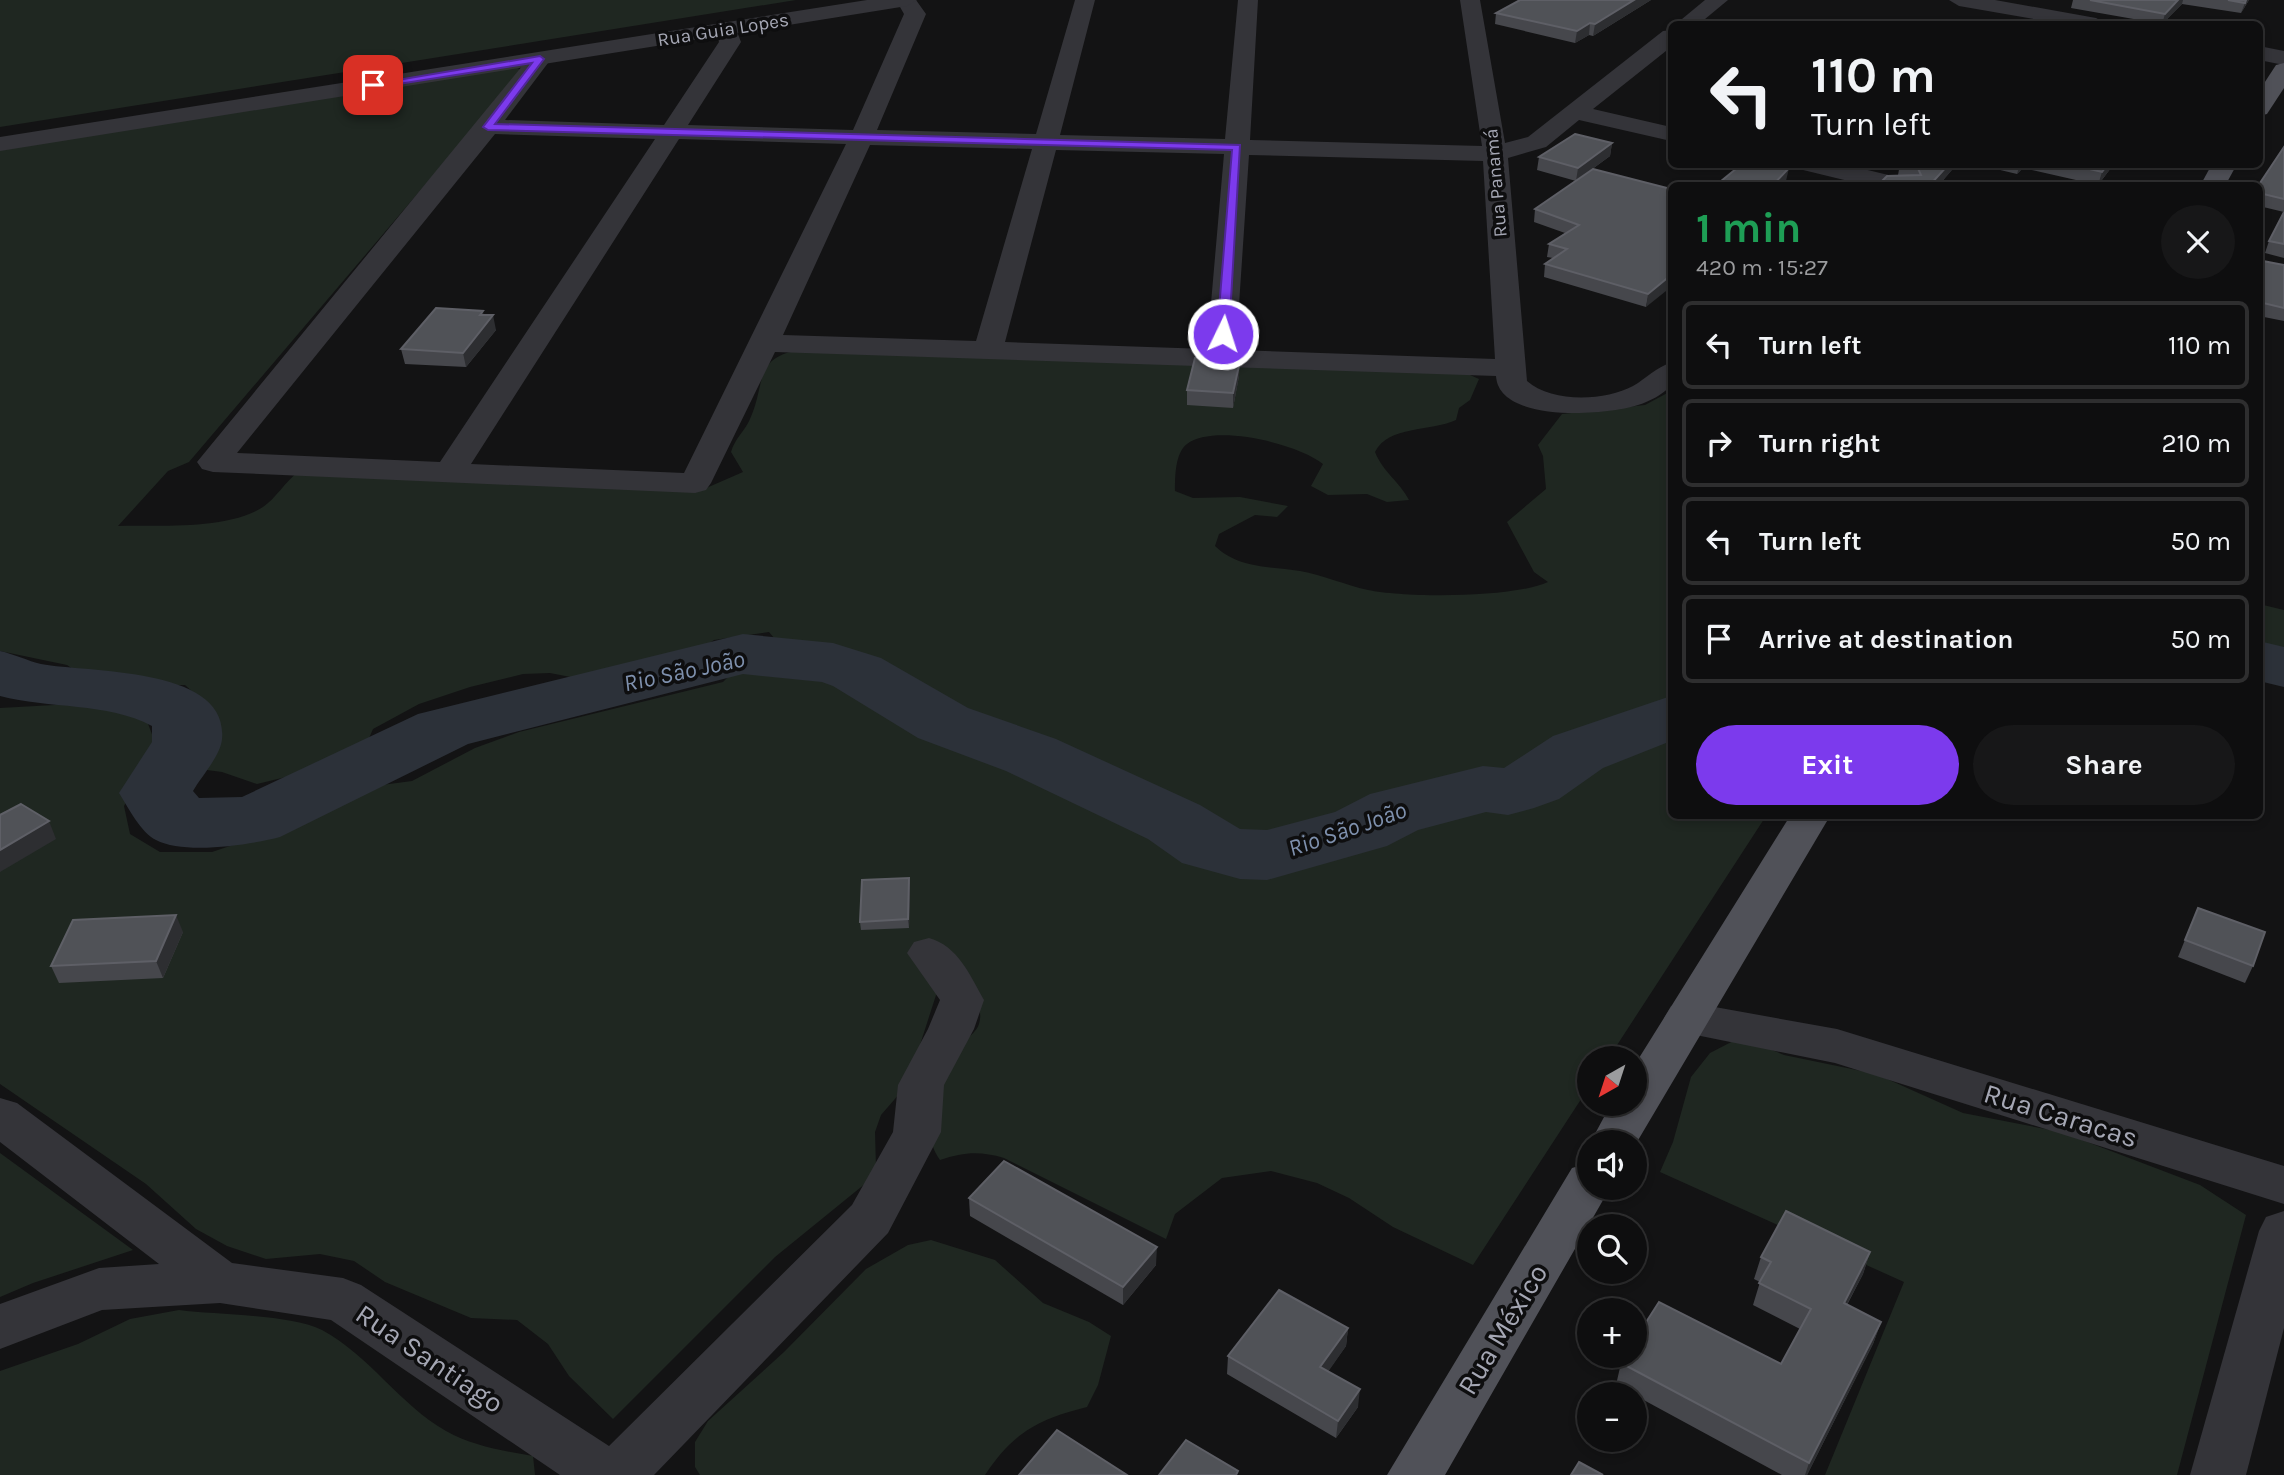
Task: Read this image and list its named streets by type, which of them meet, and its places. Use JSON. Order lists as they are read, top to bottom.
{
  "streets": {
    "main road": ["Rua México"],
    "street": [
      "Rua Guia Lopes",
      "Rua Panamá",
      "Rua Caracas",
      "Rua Santiago"
    ]
  },
  "water": ["Rio São João"],
  "north": "bottom left",
  "page": {
    "turn": ["110 m", "Turn left"],
    "heading": ["1 min", "420 m · 15:27"],
    "list": [
      {
        "name": "Turn left",
        "value": "110 m"
      },
      {
        "name": "Turn right",
        "value": "210 m"
      },
      {
        "name": "Turn left",
        "value": "50 m"
      },
      {
        "name": "Arrive at destination",
        "value": "50 m"
      }
    ],
    "buttons": ["Exit", "Share"],
    "map_buttons": ["+", "−"]
  }
}
